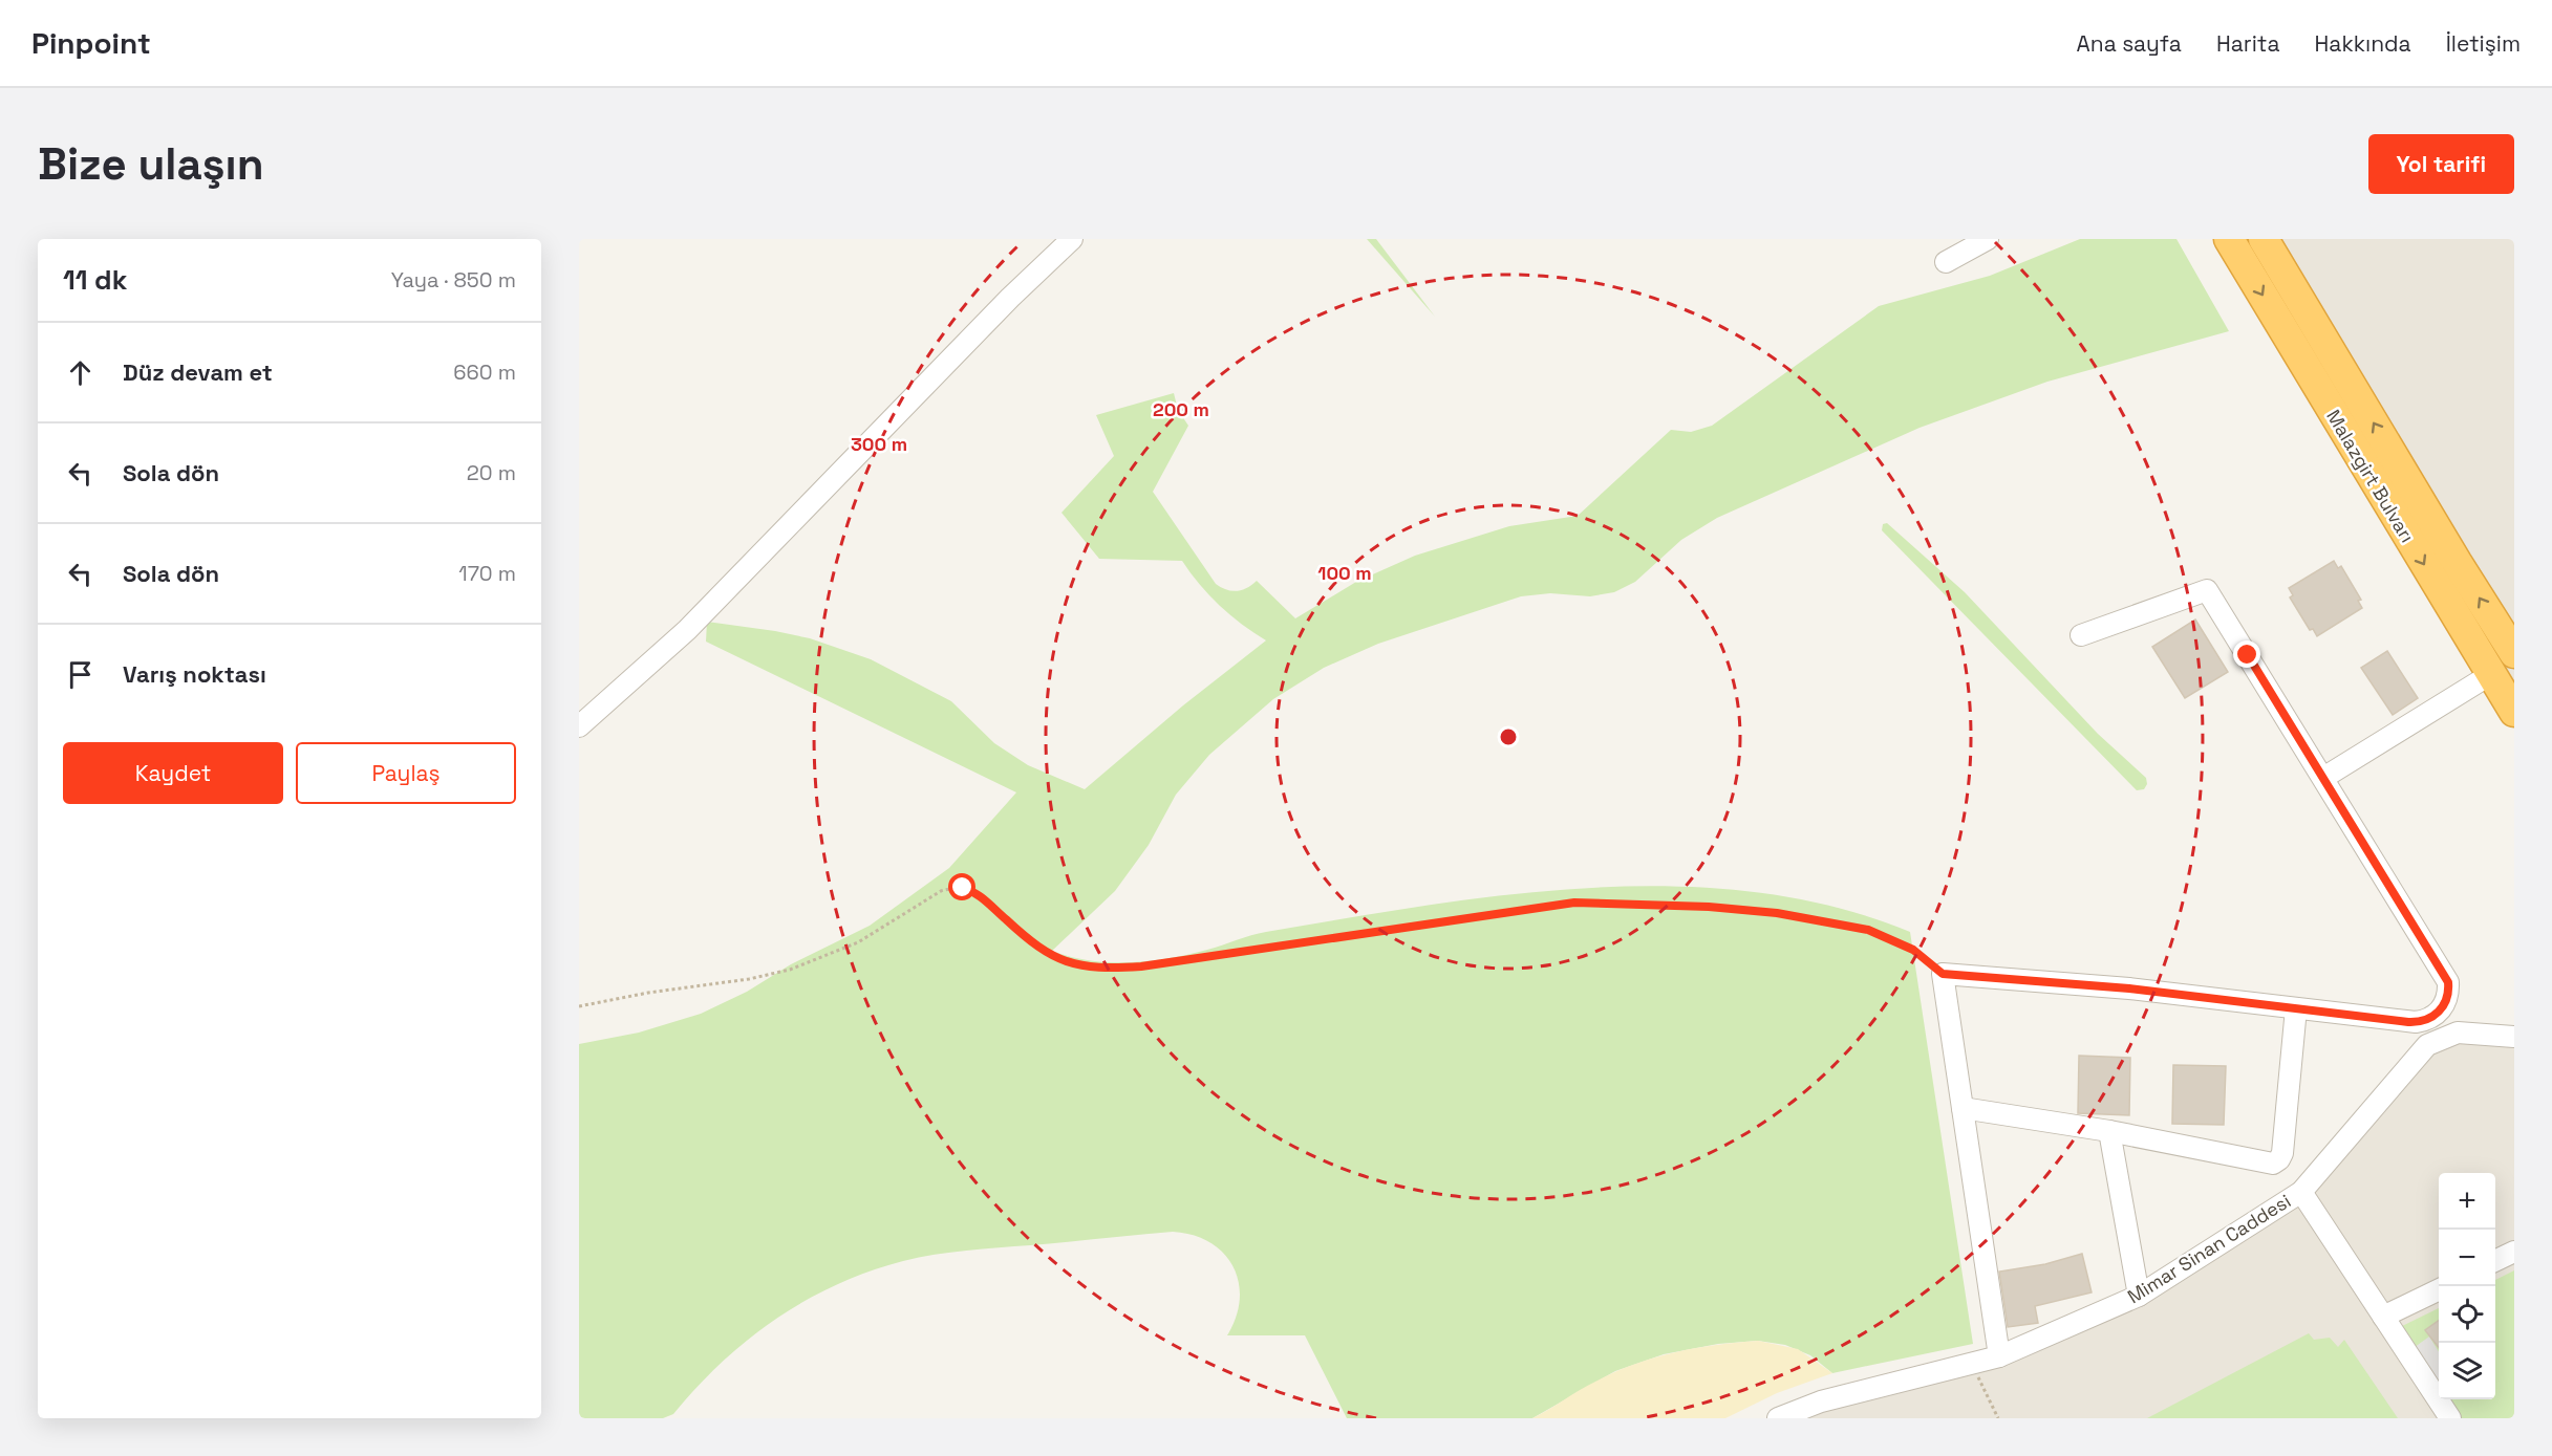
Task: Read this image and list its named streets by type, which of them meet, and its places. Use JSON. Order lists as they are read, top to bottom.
{
  "streets": {
    "highway": ["Malazgirt Bulvarı"],
    "street": ["Mimar Sinan Caddesi"]
  },
  "page": {
    "header": "Pinpoint",
    "nav": [
      "Ana sayfa",
      "Harita",
      "Hakkında",
      "İletişim"
    ],
    "buttons": [
      "Yol tarifi",
      ["Kaydet", "Paylaş"]
    ],
    "title": "Bize ulaşın",
    "heading": ["11 dk", "Yaya · 850 m"],
    "list": [
      ["Düz devam et", "660 m"],
      ["Sola dön", "20 m"],
      ["Sola dön", "170 m"],
      "Varış noktası"
    ],
    "map_buttons": ["+", "−"]
  },
  "rings": ["200 m", "300 m", "100 m"]
}
